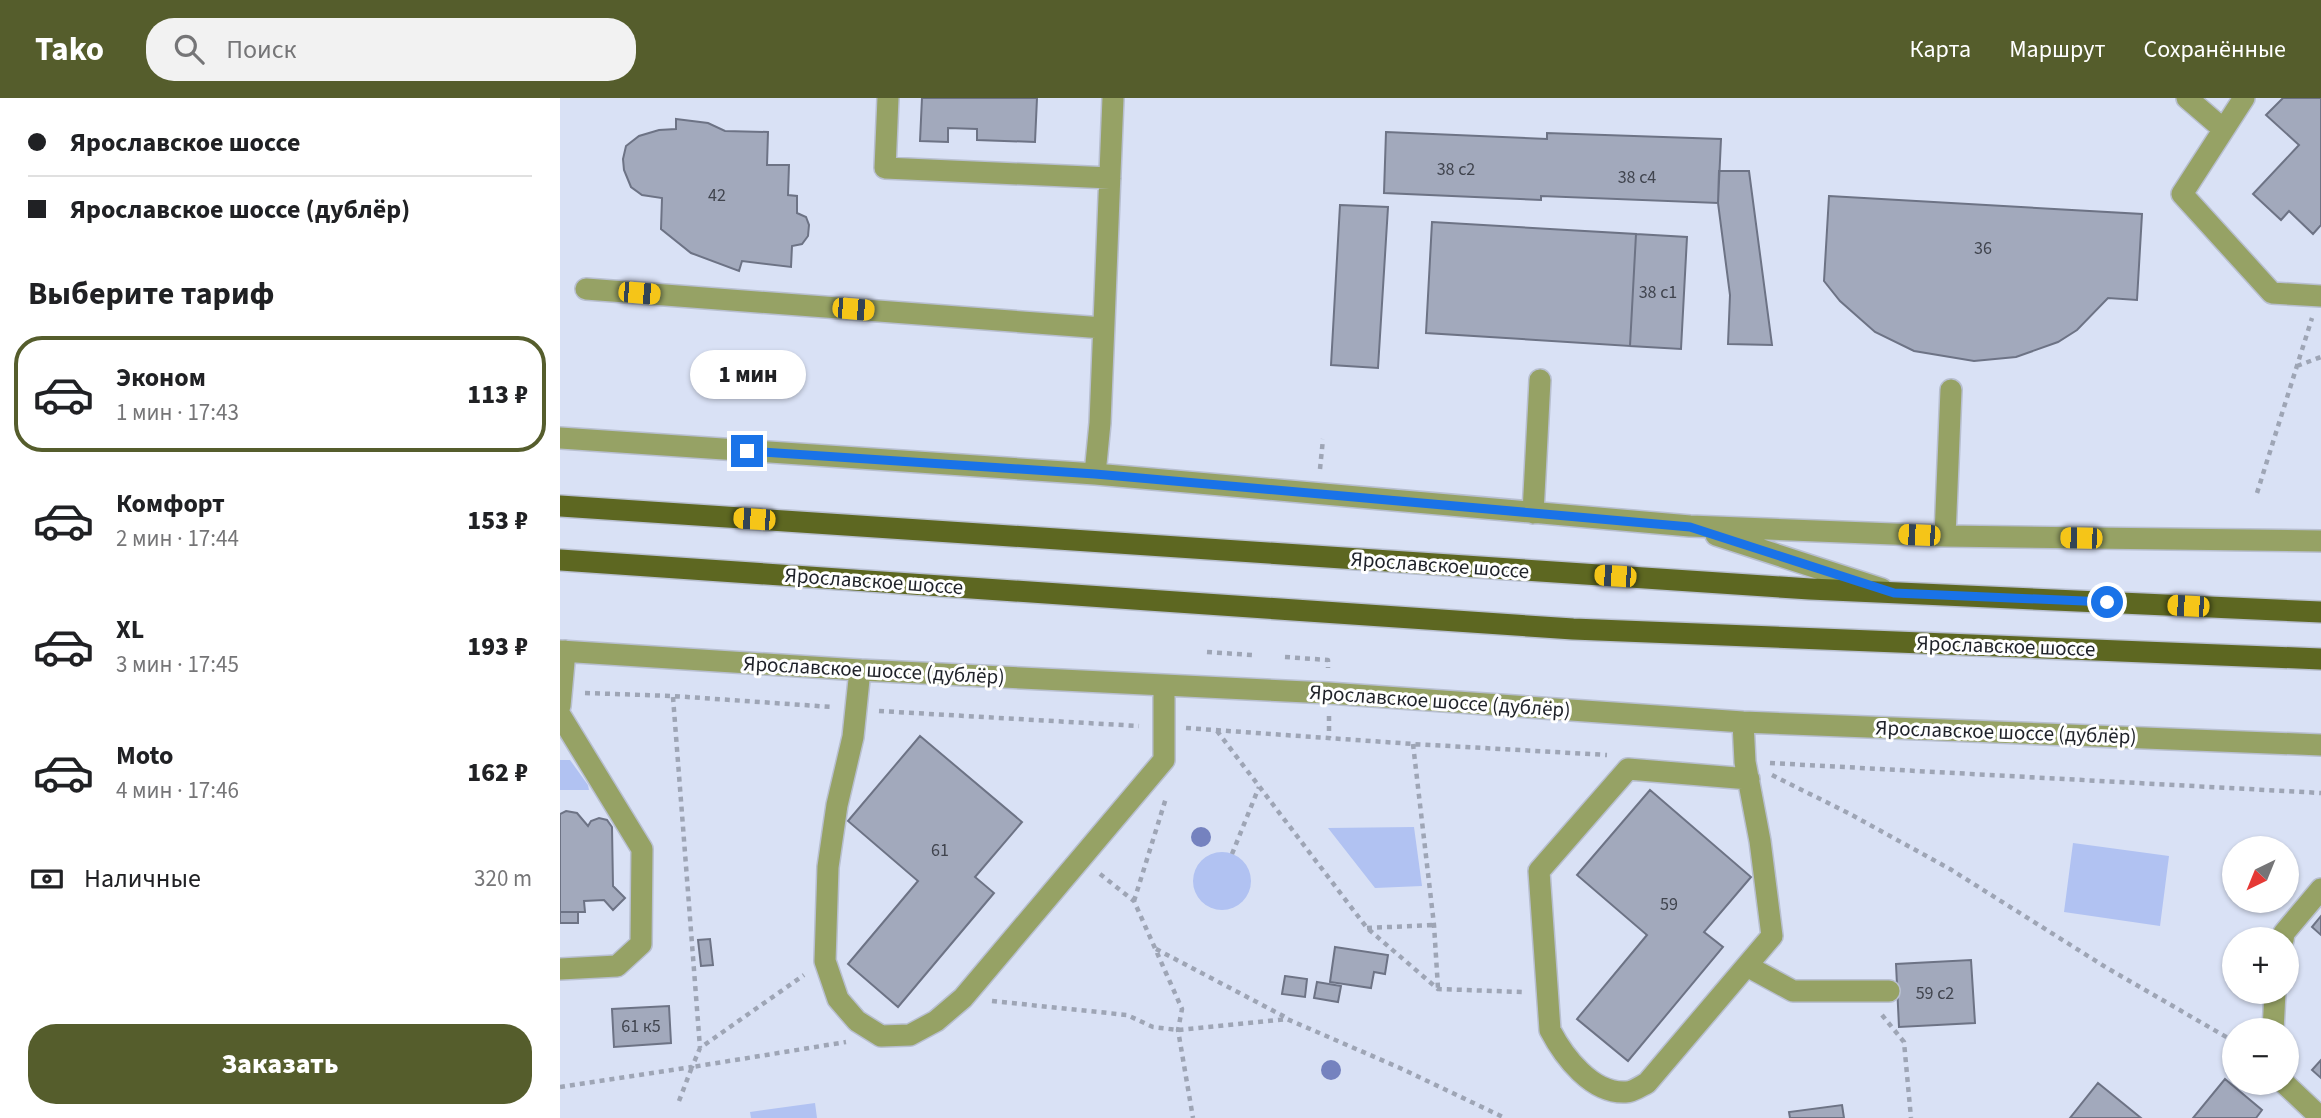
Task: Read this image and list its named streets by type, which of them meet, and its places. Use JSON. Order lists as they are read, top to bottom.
{
  "streets": {
    "main road": ["Ярославское шоссе"],
    "street": ["Ярославское шоссе (дублёр)"]
  },
  "house_numbers": [
    "38 с2",
    "38 с4",
    "42",
    "36",
    "38 с1",
    "61",
    "59",
    "59 с2",
    "61 к5"
  ],
  "north": "bottom left",
  "page": {
    "header": "Tako",
    "search": "Поиск",
    "nav": ["Карта", "Маршрут", "Сохранённые"],
    "banner": ["Ярославское шоссе", "Ярославское шоссе (дублёр)"],
    "heading": "Выберите тариф",
    "list": [
      {
        "name": "Эконом",
        "note": "1 мин · 17:43",
        "value": "113 ₽"
      },
      {
        "name": "Комфорт",
        "note": "2 мин · 17:44",
        "value": "153 ₽"
      },
      {
        "name": "XL",
        "note": "3 мин · 17:45",
        "value": "193 ₽"
      },
      {
        "name": "Moto",
        "note": "4 мин · 17:46",
        "value": "162 ₽"
      }
    ],
    "bubble": "1 мин",
    "map_buttons": ["+", "−"],
    "pay": ["Наличные", "320 m"],
    "buttons": "Заказать"
  }
}
